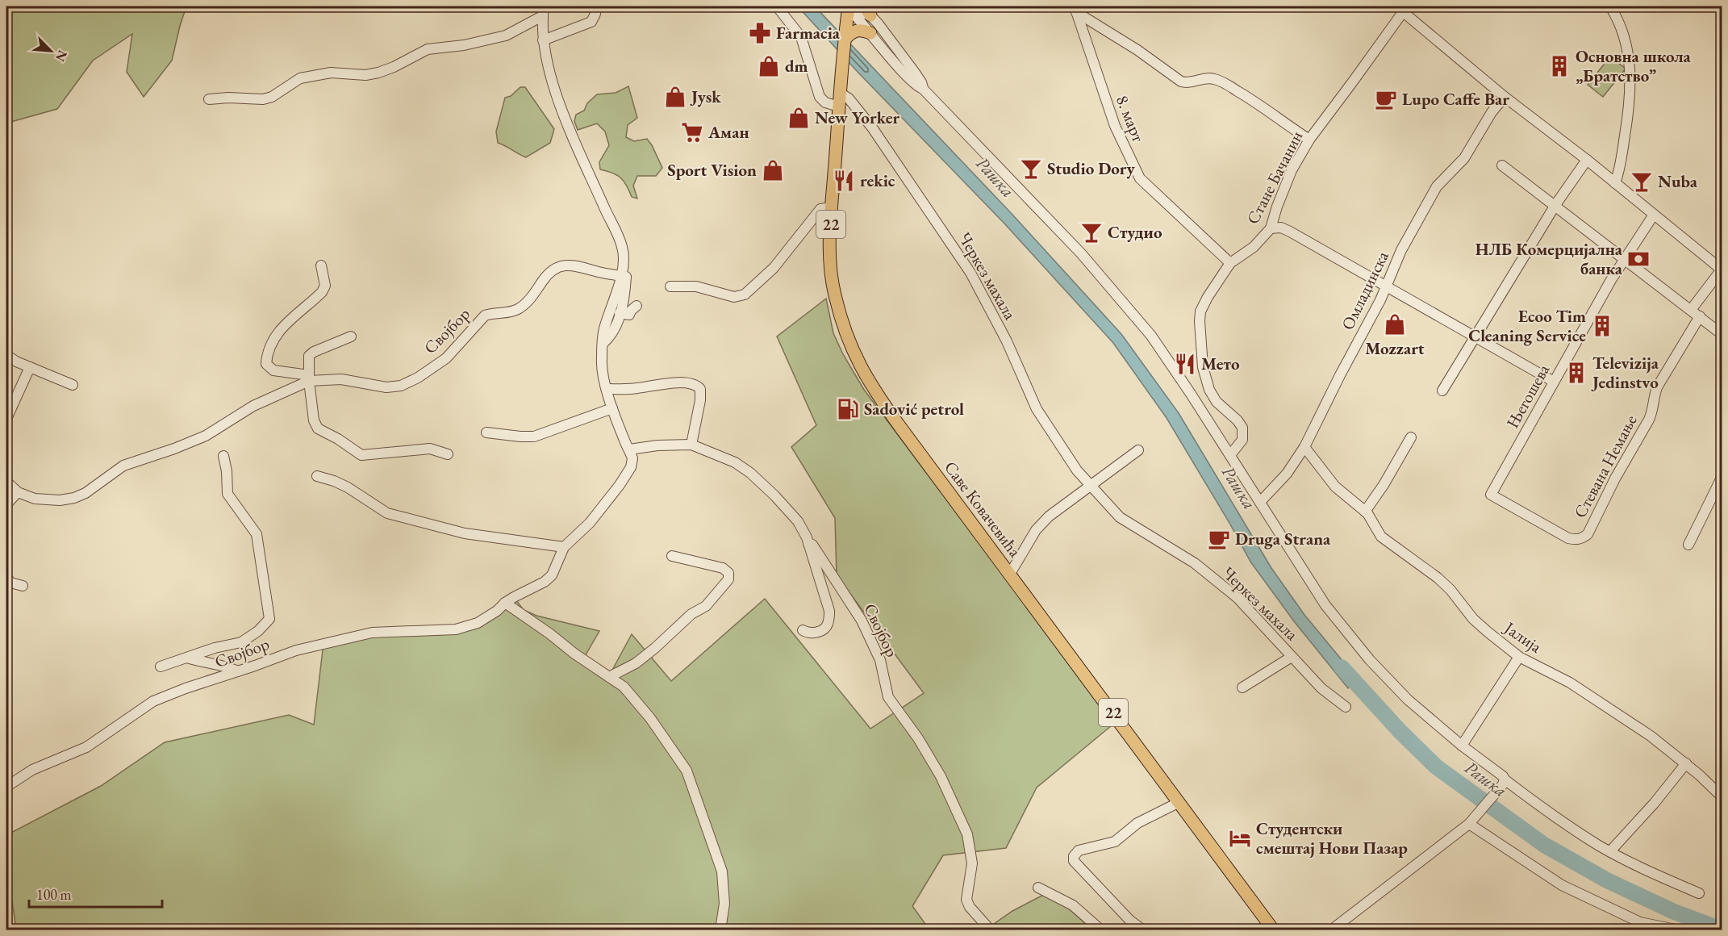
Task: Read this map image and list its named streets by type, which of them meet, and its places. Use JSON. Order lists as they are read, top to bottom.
{
  "streets": {
    "main road": ["22", "Саве Ковачевића"],
    "street": [
      "8. март",
      "Стане Бачанин",
      "Черкез махала",
      "Омладинска",
      "Својбор",
      "Његошева",
      "Стевана Немање",
      "Јалија"
    ]
  },
  "crossings": [
    ["8. март", "Стане Бачанин"],
    ["22", "Саве Ковачевића"],
    ["Черкез махала", "Саве Ковачевића"],
    ["Омладинска", "Јалија"],
    ["Његошева", "Стевана Немање"]
  ],
  "water": ["Рашка"],
  "places": {
    "pharmacy": ["Farmacia"],
    "shop": [
      "dm",
      "Jysk",
      "New Yorker",
      "Sport Vision",
      "Mozzart"
    ],
    "building": ["Основна школа „Братство”", "Ecoo Tim Cleaning Service", "Televizija Jedinstvo"],
    "cafe": ["Lupo Caffe Bar", "Druga Strana"],
    "supermarket": ["Аман"],
    "bar": ["Studio Dory", "Nuba", "Студио"],
    "restaurant": ["rekic", "Мето"],
    "bank": ["НЛБ Комерцијална банка"],
    "fuel station": ["Sadović petrol"],
    "hotel": ["Студентски смештај Нови Пазар"]
  },
  "scale_bar": "100 m",
  "north": "bottom right"
}
